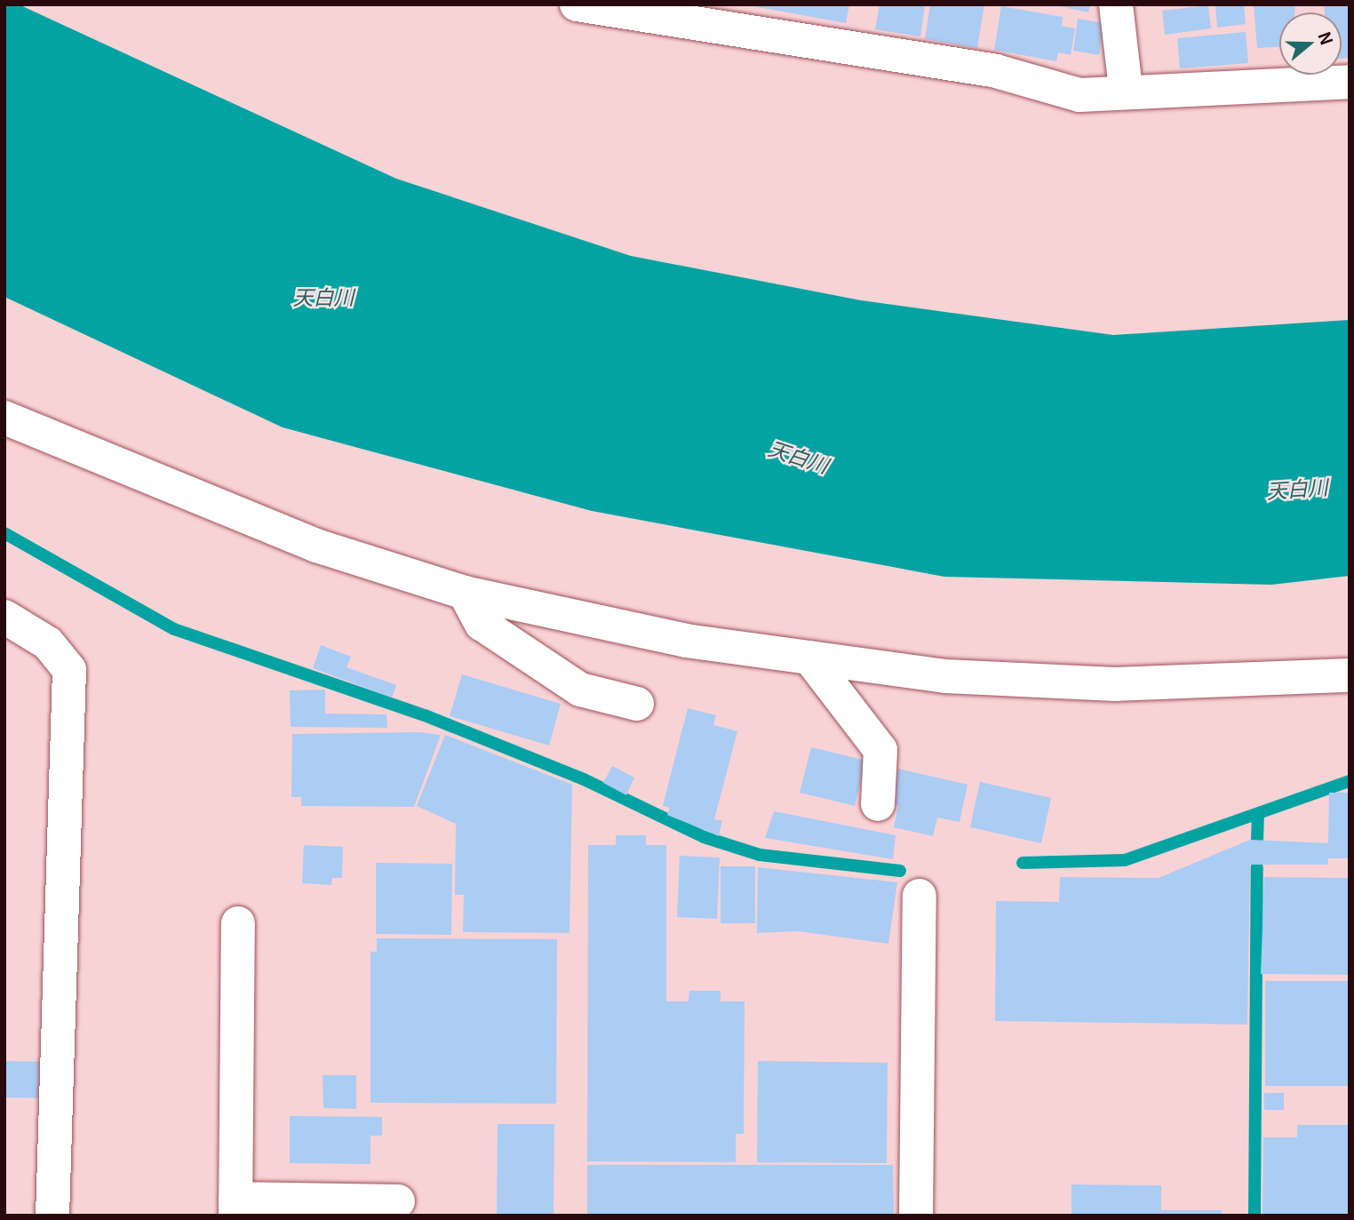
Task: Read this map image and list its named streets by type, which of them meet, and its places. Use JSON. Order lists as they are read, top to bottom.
{
  "water": ["天白川"],
  "north": "right"
}
